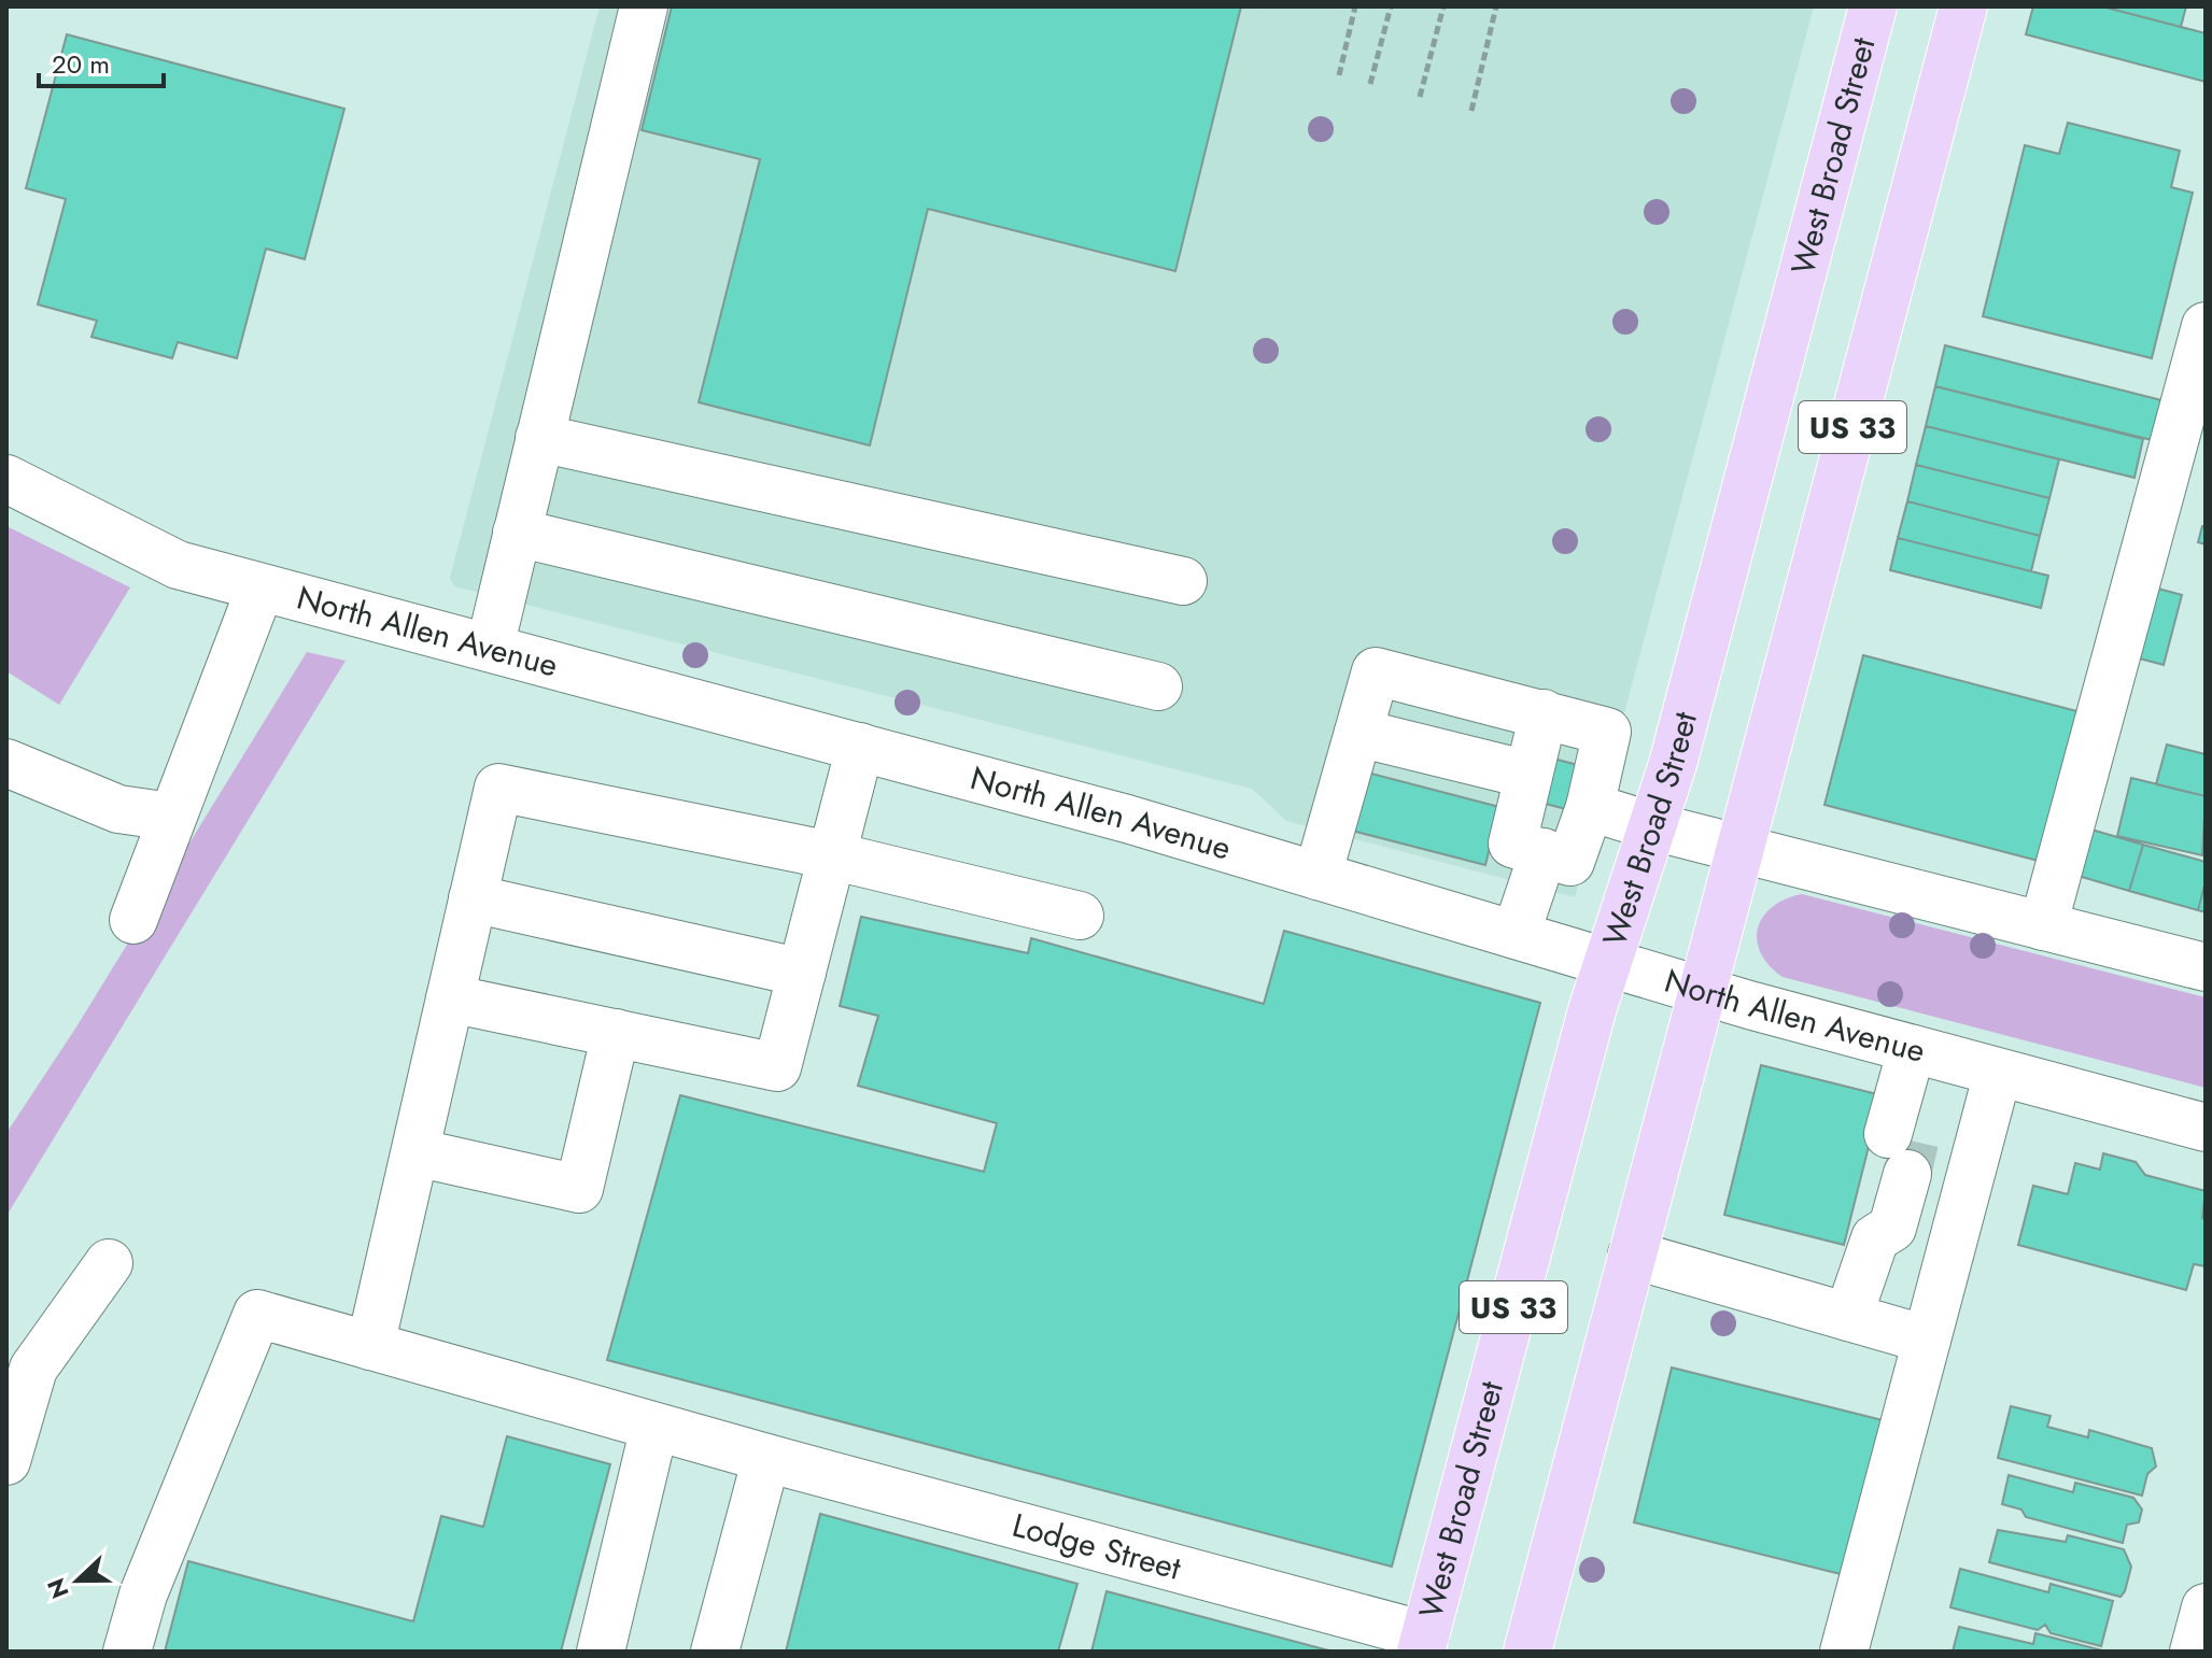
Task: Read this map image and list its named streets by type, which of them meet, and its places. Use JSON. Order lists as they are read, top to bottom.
{
  "streets": {
    "main road": ["West Broad Street", "US 33"],
    "street": ["North Allen Avenue", "Lodge Street"]
  },
  "crossings": [
    ["West Broad Street", "North Allen Avenue"],
    ["West Broad Street", "Lodge Street"],
    ["US 33", "North Allen Avenue"]
  ],
  "scale_bar": "20 m",
  "north": "left"
}
